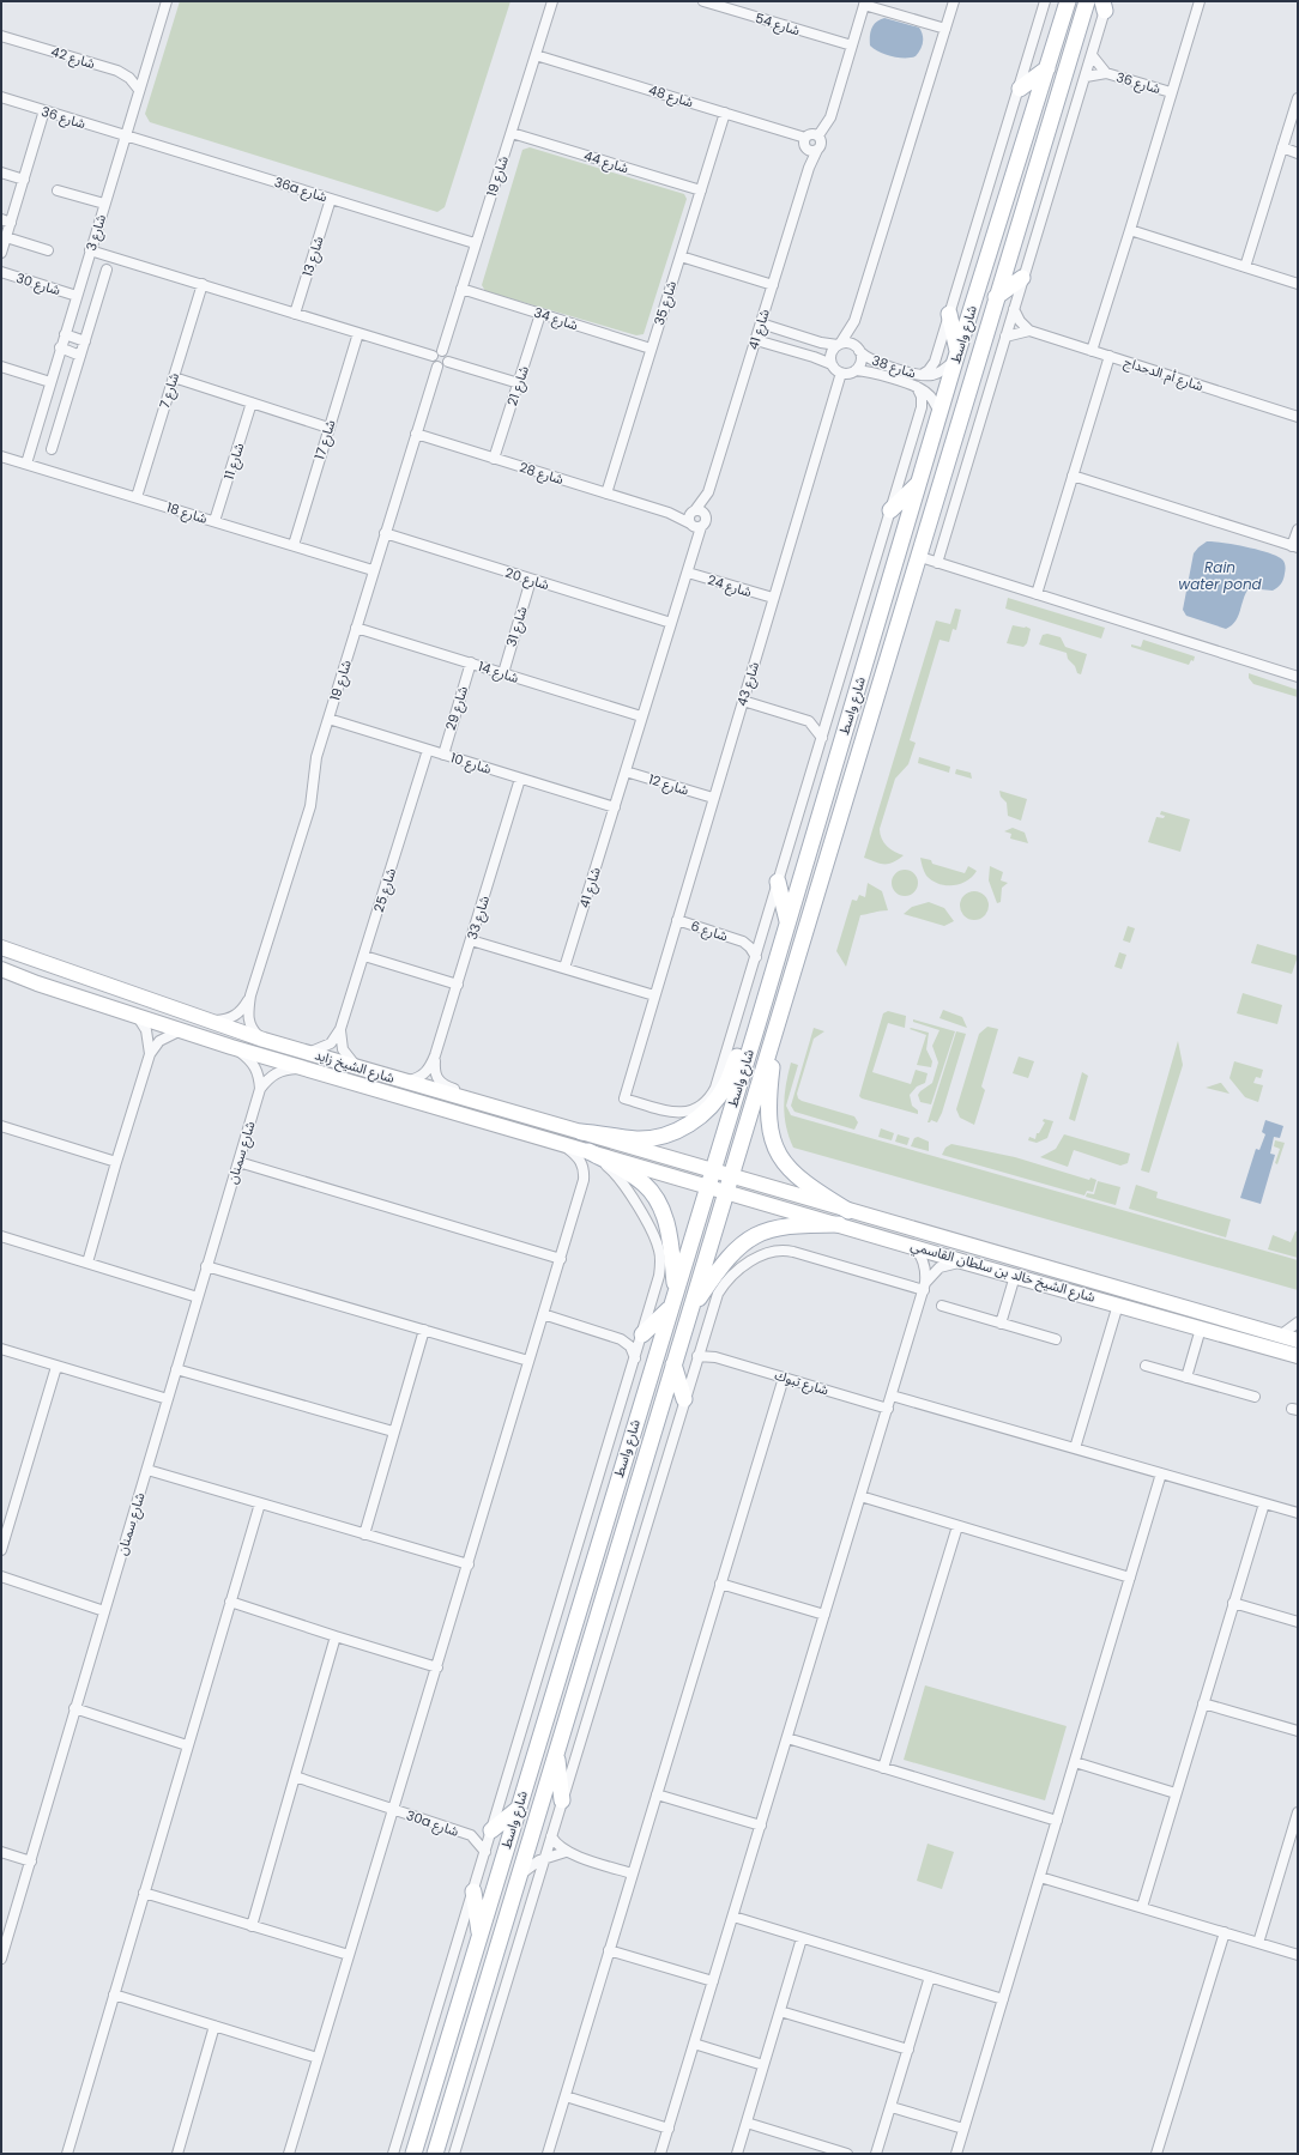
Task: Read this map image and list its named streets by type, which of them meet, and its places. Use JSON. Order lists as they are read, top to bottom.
{
  "streets": {
    "main road": ["شارع واسط", "شارع الشيخ زايد", "شارع الشيخ خالد بن سلطان القاسمي"],
    "street": [
      "شارع 54",
      "شارع 42",
      "شارع 36",
      "شارع 48",
      "شارع 44",
      "شارع 19",
      "36a شارع",
      "شارع 3",
      "شارع 13",
      "شارع 30",
      "شارع 35",
      "شارع 34",
      "شارع 41",
      "شارع 38",
      "شارع أم الدحداح",
      "شارع 21",
      "شارع 7",
      "شارع 17",
      "شارع 11",
      "شارع 28",
      "شارع 18",
      "شارع 20",
      "شارع 24",
      "شارع 31",
      "شارع 14",
      "شارع 43",
      "شارع 29",
      "شارع 10",
      "شارع 12",
      "شارع 25",
      "شارع 33",
      "شارع 6",
      "شارع سمنان",
      "شارع تبوك",
      "30a شارع"
    ]
  },
  "crossings": [
    ["شارع 42", "شارع 3"],
    ["شارع 36", "36a شارع"],
    ["شارع 36", "شارع 3"],
    ["شارع 48", "شارع 19"],
    ["شارع 48", "شارع 35"],
    ["شارع 48", "شارع 41"],
    ["شارع 44", "شارع 19"],
    ["شارع 44", "شارع 35"],
    ["شارع 19", "36a شارع"],
    ["شارع 19", "شارع 34"],
    ["شارع 19", "شارع 28"],
    ["شارع 19", "شارع 18"],
    ["شارع 19", "شارع 20"],
    ["شارع 19", "شارع 14"],
    ["شارع 19", "شارع 10"],
    ["36a شارع", "شارع 3"],
    ["36a شارع", "شارع 13"],
    ["شارع 3", "شارع 30"],
    ["شارع 3", "شارع 18"],
    ["شارع 35", "شارع 34"],
    ["شارع 35", "شارع 28"],
    ["شارع 34", "شارع 21"],
    ["شارع 41", "شارع 28"],
    ["شارع 41", "شارع 20"],
    ["شارع 41", "شارع 24"],
    ["شارع 41", "شارع 14"],
    ["شارع 41", "شارع 10"],
    ["شارع 41", "شارع 12"],
    ["شارع واسط", "شارع 38"],
    ["شارع واسط", "شارع الشيخ زايد"],
    ["شارع واسط", "شارع الشيخ خالد بن سلطان القاسمي"],
    ["شارع 38", "شارع 43"],
    ["شارع 21", "شارع 28"],
    ["شارع 7", "شارع 18"],
    ["شارع 17", "شارع 18"],
    ["شارع 11", "شارع 18"],
    ["شارع 20", "شارع 31"],
    ["شارع 24", "شارع 43"],
    ["شارع 31", "شارع 14"],
    ["شارع 14", "شارع 29"],
    ["شارع 43", "شارع 12"],
    ["شارع 43", "شارع 6"],
    ["شارع 29", "شارع 10"],
    ["شارع 10", "شارع 25"],
    ["شارع 10", "شارع 33"],
    ["شارع 25", "شارع 33"],
    ["شارع 25", "شارع الشيخ زايد"],
    ["شارع 33", "شارع الشيخ زايد"],
    ["شارع الشيخ زايد", "شارع سمنان"],
    ["شارع الشيخ زايد", "شارع الشيخ خالد بن سلطان القاسمي"]
  ],
  "water": ["Rain water pond"]
}
